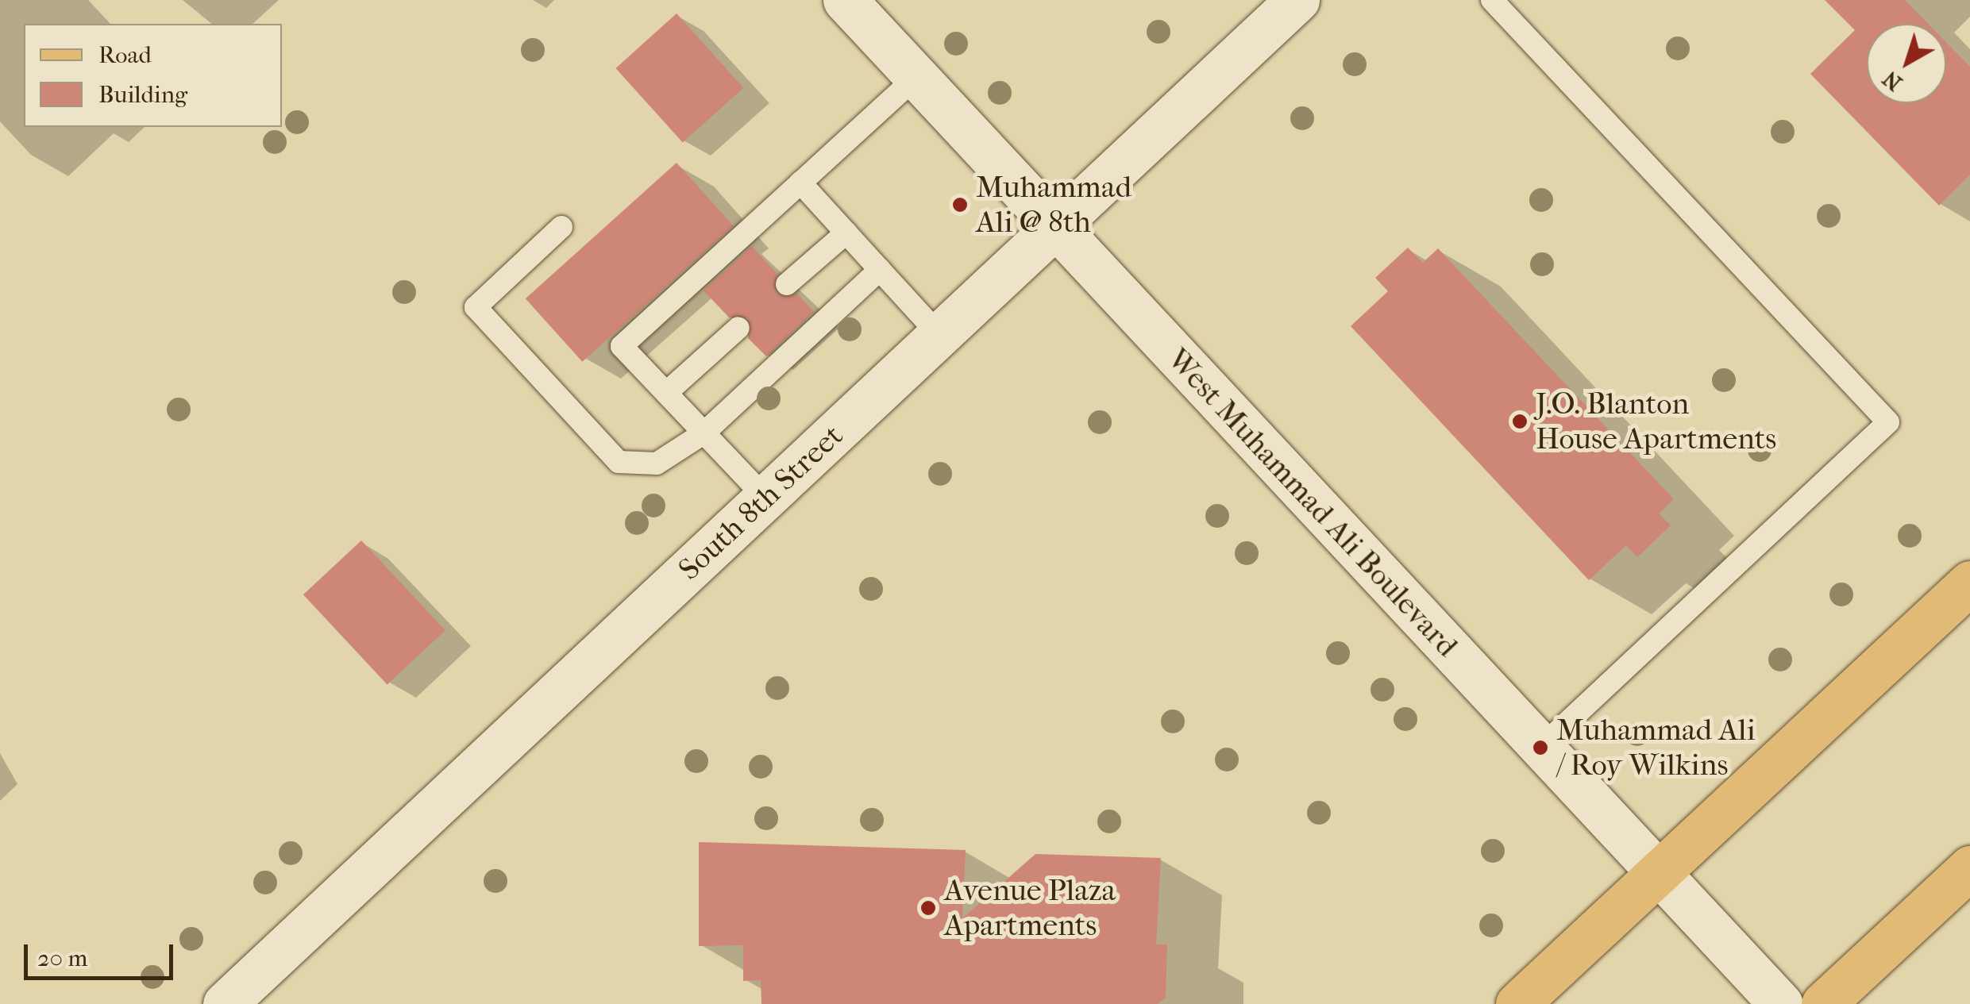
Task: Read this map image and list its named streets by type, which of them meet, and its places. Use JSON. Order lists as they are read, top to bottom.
{
  "streets": {
    "street": ["South 8th Street", "West Muhammad Ali Boulevard"]
  },
  "crossings": [
    ["South 8th Street", "West Muhammad Ali Boulevard"]
  ],
  "places": [
    "Muhammad Ali @ 8th",
    "J.O. Blanton House Apartments",
    "Muhammad Ali / Roy Wilkins",
    "Avenue Plaza Apartments"
  ],
  "legend": ["Road", "Building"],
  "scale_bar": "20 m",
  "north": "bottom left"
}
